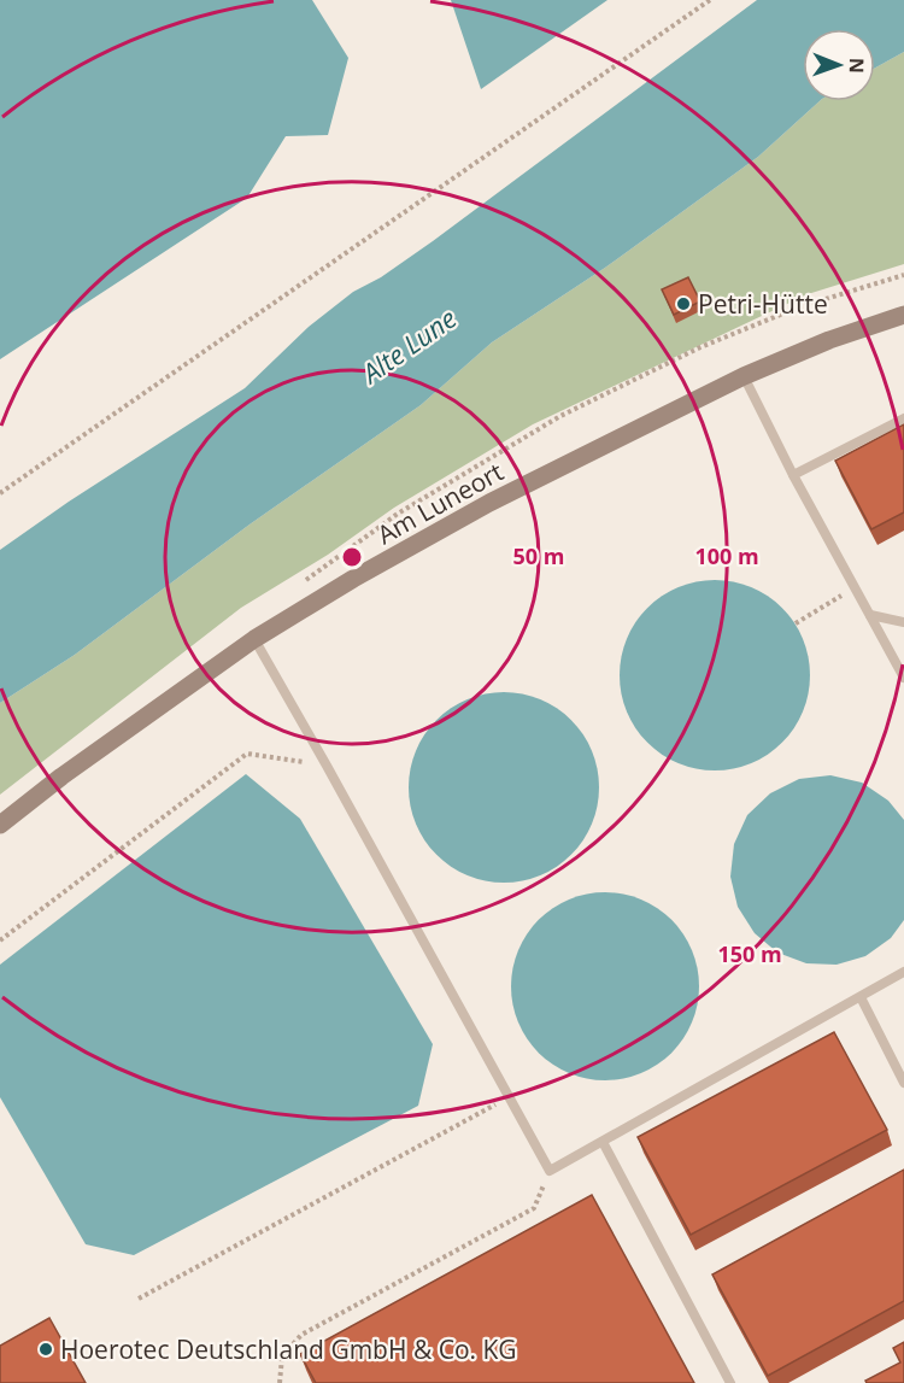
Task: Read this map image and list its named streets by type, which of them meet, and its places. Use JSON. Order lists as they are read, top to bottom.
{
  "streets": {
    "street": ["Am Luneort"]
  },
  "water": ["Alte Lune"],
  "places": ["Petri-Hütte", "Hoerotec Deutschland GmbH & Co. KG"],
  "north": "right",
  "rings": ["50 m", "100 m", "150 m"]
}
